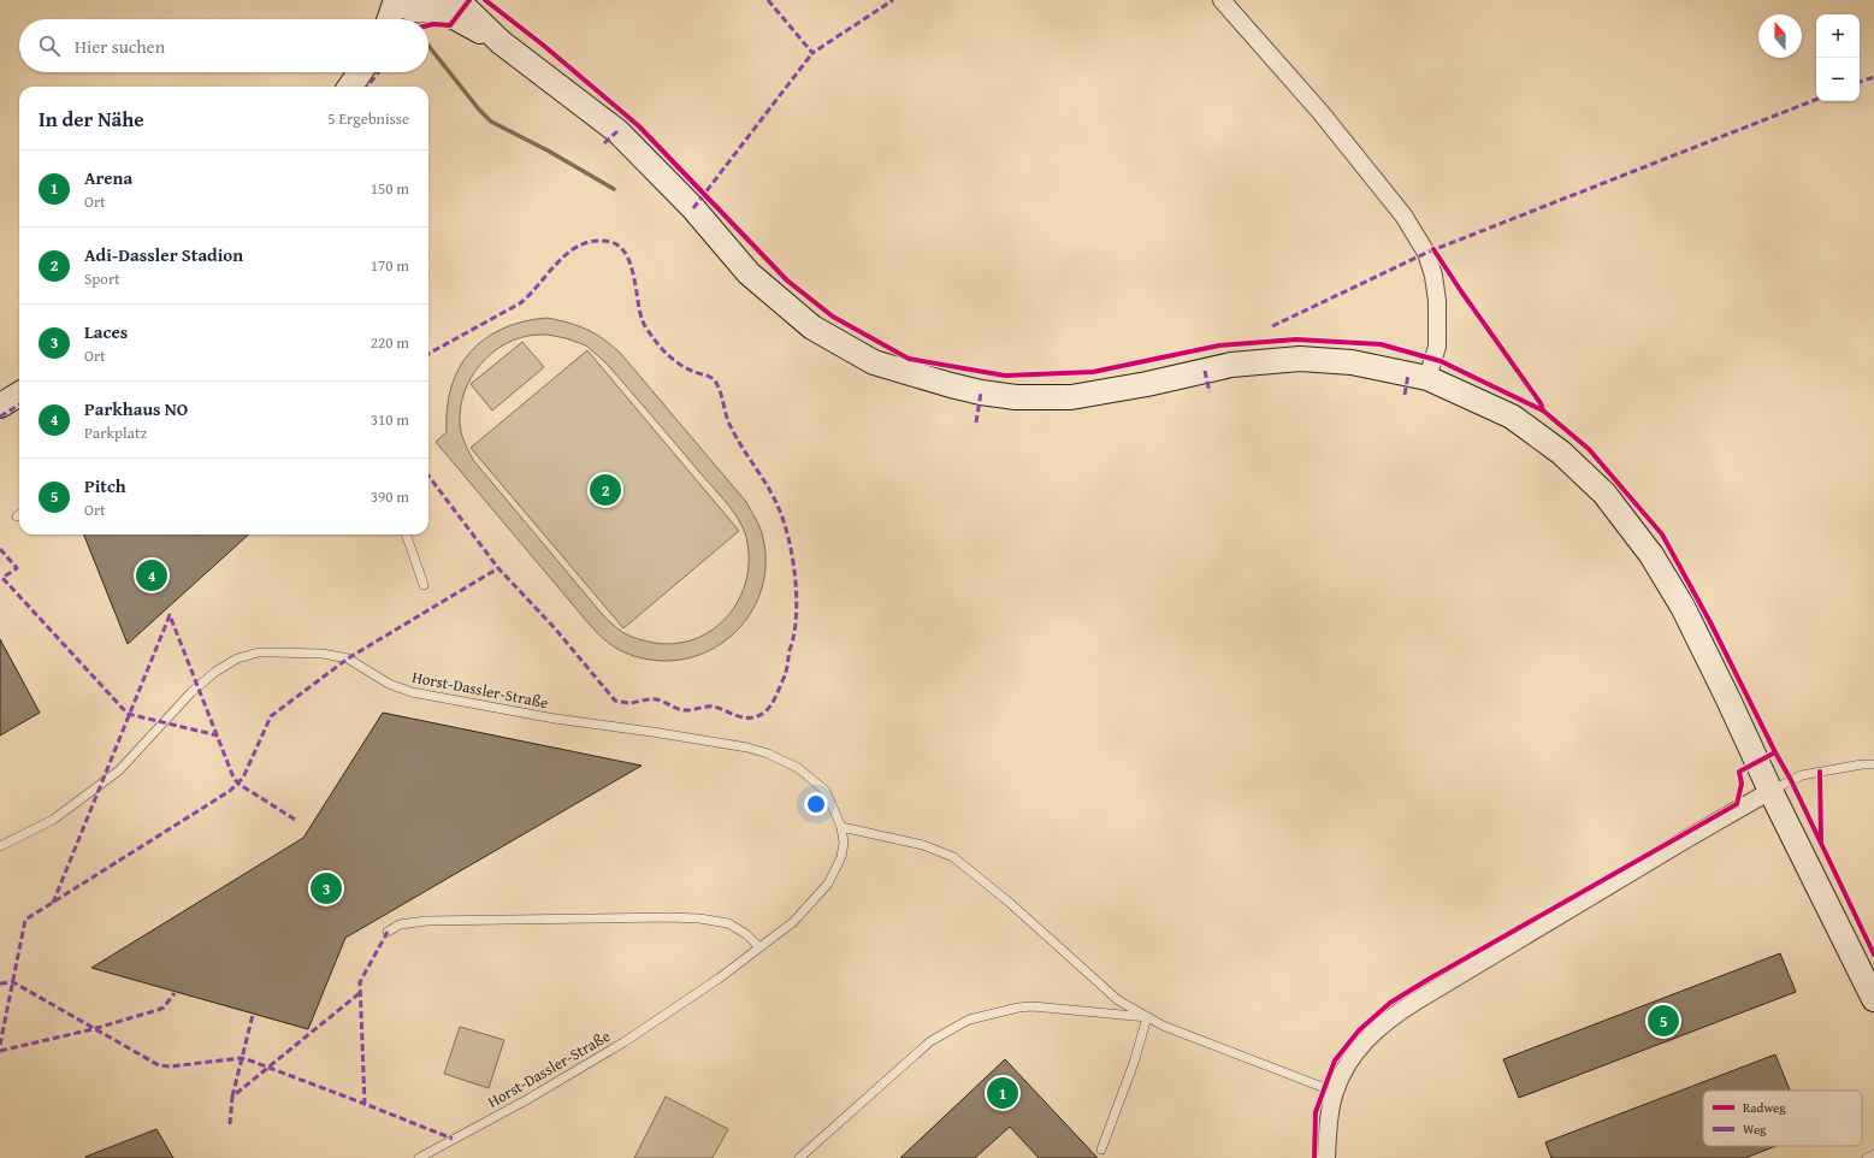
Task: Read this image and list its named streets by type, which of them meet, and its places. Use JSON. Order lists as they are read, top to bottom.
{
  "streets": {
    "lane": ["Horst-Dassler-Straße"]
  },
  "legend": ["Radweg", "Weg"],
  "north": "top",
  "page": {
    "map_buttons": ["+", "−"],
    "search": "Hier suchen",
    "heading": ["In der Nähe", "5 Ergebnisse"],
    "list": [
      {
        "mark": "1",
        "name": "Arena",
        "note": "Ort",
        "value": "150 m"
      },
      {
        "mark": "2",
        "name": "Adi-Dassler Stadion",
        "note": "Sport",
        "value": "170 m"
      },
      {
        "mark": "3",
        "name": "Laces",
        "note": "Ort",
        "value": "220 m"
      },
      {
        "mark": "4",
        "name": "Parkhaus NO",
        "note": "Parkplatz",
        "value": "310 m"
      },
      {
        "mark": "5",
        "name": "Pitch",
        "note": "Ort",
        "value": "390 m"
      }
    ],
    "pins": [
      "2",
      "4",
      "3",
      "5",
      "1"
    ]
  }
}
